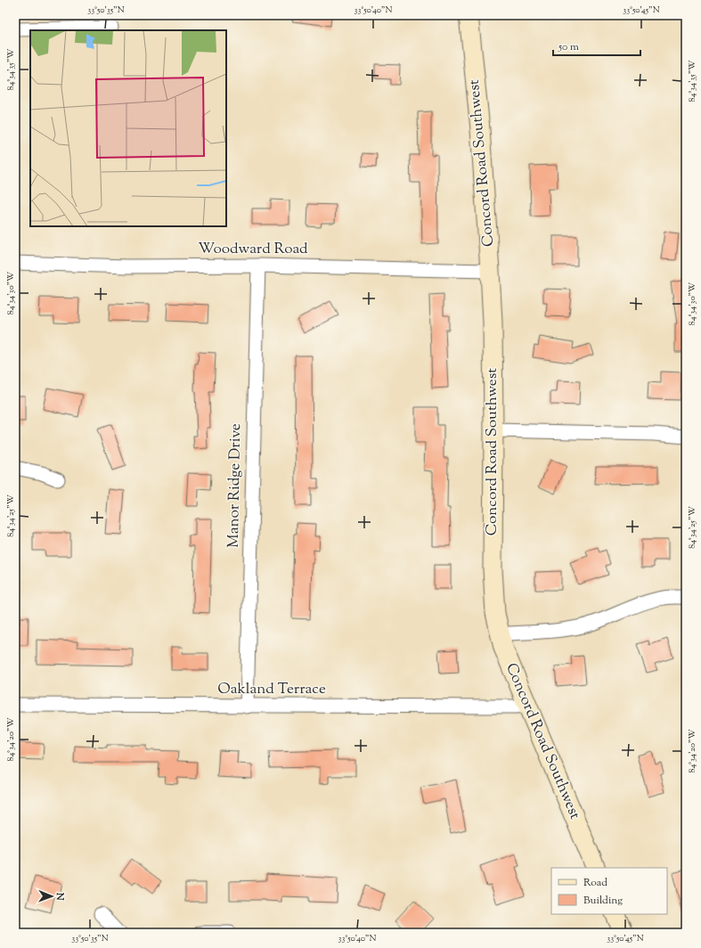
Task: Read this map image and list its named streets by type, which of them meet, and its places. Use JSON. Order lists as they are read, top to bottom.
{
  "streets": {
    "street": [
      "Concord Road Southwest",
      "Woodward Road",
      "Manor Ridge Drive",
      "Oakland Terrace"
    ]
  },
  "crossings": [
    ["Concord Road Southwest", "Woodward Road"],
    ["Concord Road Southwest", "Oakland Terrace"],
    ["Woodward Road", "Manor Ridge Drive"],
    ["Manor Ridge Drive", "Oakland Terrace"]
  ],
  "legend": ["Road", "Building"],
  "scale_bar": "50 m",
  "north": "right",
  "coordinates": [
    "33°50'35\"N",
    "33°50'40\"N",
    "33°50'45\"N",
    "84°34'35\"W",
    "84°34'30\"W",
    "84°34'25\"W",
    "84°34'20\"W"
  ]
}
